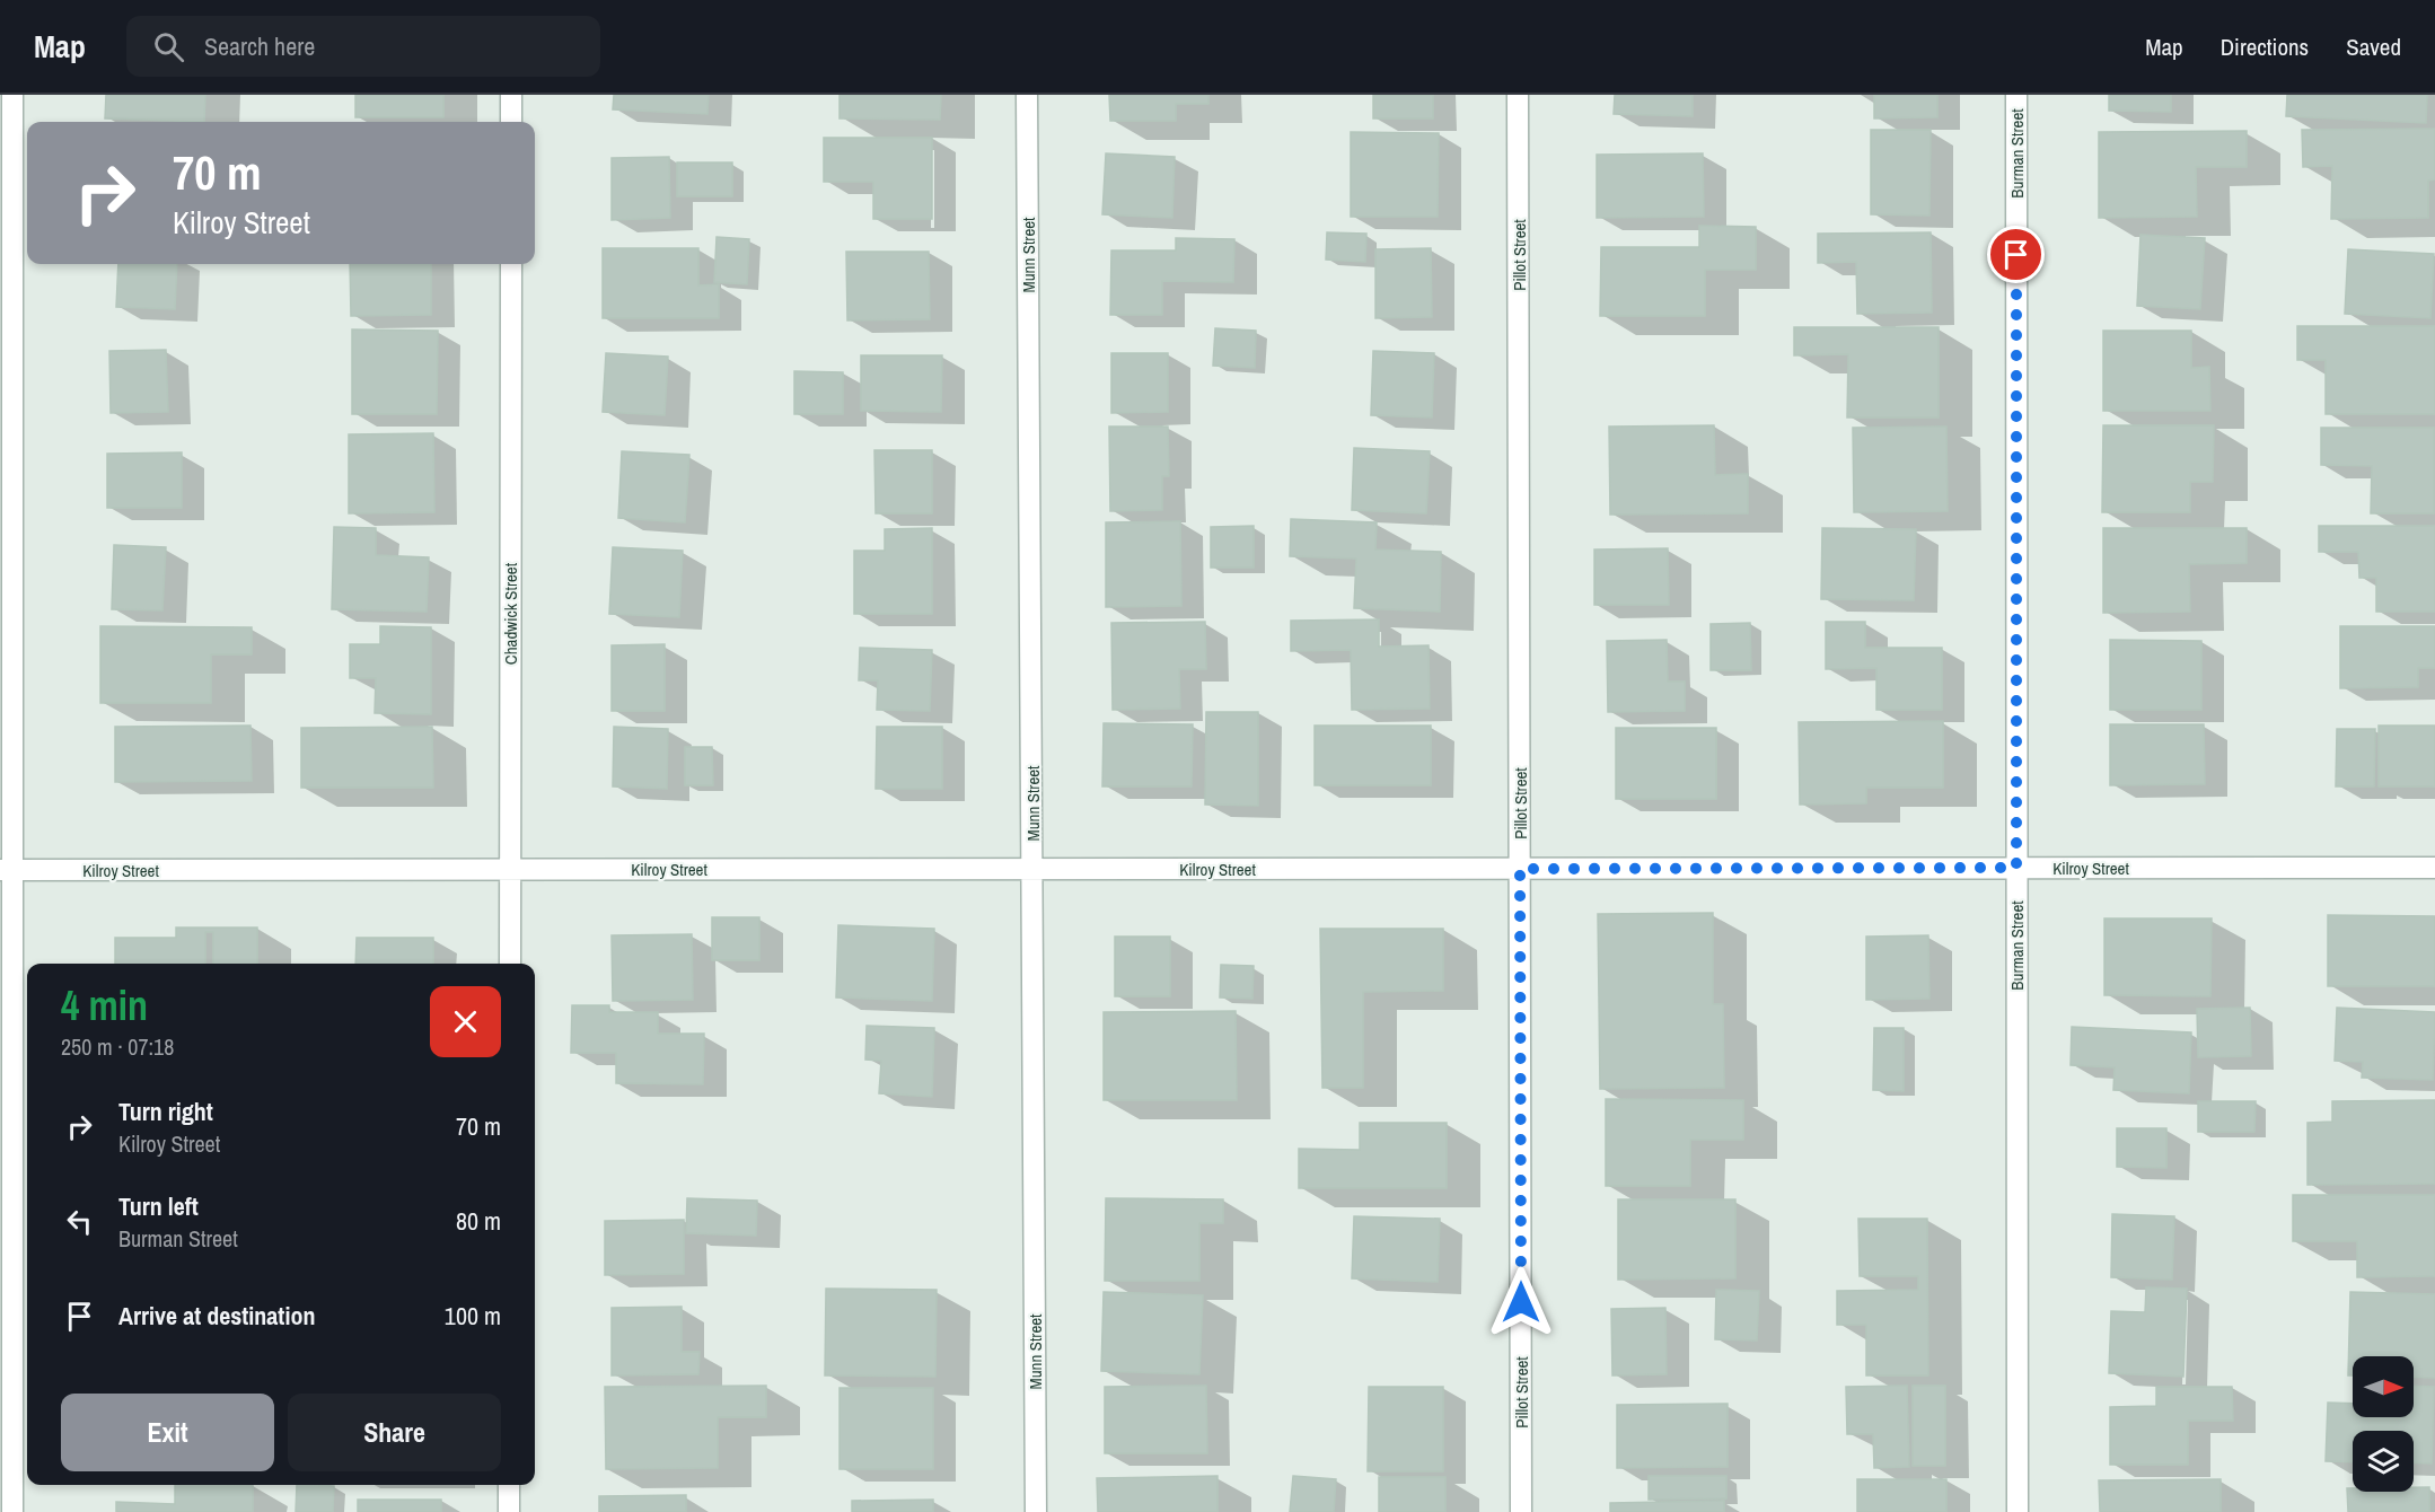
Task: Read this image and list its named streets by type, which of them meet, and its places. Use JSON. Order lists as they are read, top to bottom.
{
  "streets": {
    "street": [
      "Burman Street",
      "Munn Street",
      "Pillot Street",
      "Chadwick Street",
      "Kilroy Street"
    ]
  },
  "crossings": [
    ["Burman Street", "Kilroy Street"],
    ["Munn Street", "Kilroy Street"],
    ["Pillot Street", "Kilroy Street"],
    ["Chadwick Street", "Kilroy Street"]
  ],
  "north": "right",
  "page": {
    "header": "Map",
    "search": "Search here",
    "nav": ["Map", "Directions", "Saved"],
    "turn": ["70 m", "Kilroy Street"],
    "heading": ["4 min", "250 m · 07:18"],
    "list": [
      {
        "name": "Turn right",
        "note": "Kilroy Street",
        "value": "70 m"
      },
      {
        "name": "Turn left",
        "note": "Burman Street",
        "value": "80 m"
      },
      {
        "name": "Arrive at destination",
        "value": "100 m"
      }
    ],
    "buttons": ["Exit", "Share"]
  }
}
